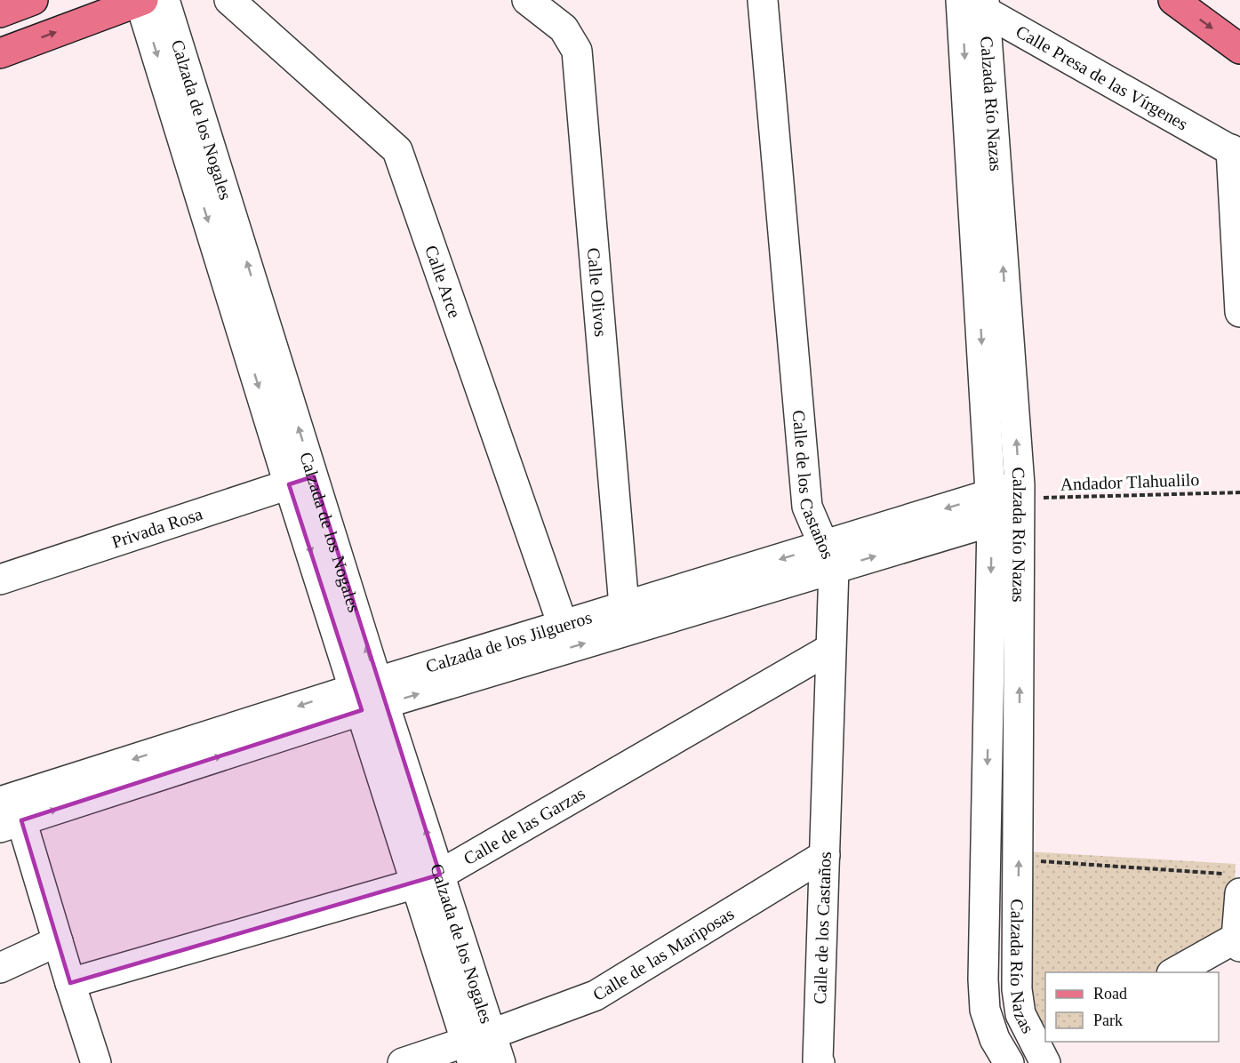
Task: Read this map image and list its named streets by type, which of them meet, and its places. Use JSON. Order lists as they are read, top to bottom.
{
  "streets": {
    "street": [
      "Calle Presa de las Vírgenes",
      "Calzada Río Nazas",
      "Calzada de los Nogales",
      "Calle Arce",
      "Calle Olivos",
      "Calle de los Castaños",
      "Privada Rosa",
      "Calzada de los Jilgueros",
      "Calle de las Garzas",
      "Calle de las Mariposas"
    ],
    "path": ["Andador Tlahualilo"]
  },
  "crossings": [
    ["Calle Presa de las Vírgenes", "Calzada Río Nazas"],
    ["Calzada Río Nazas", "Andador Tlahualilo"],
    ["Calzada Río Nazas", "Calzada de los Jilgueros"],
    ["Calzada de los Nogales", "Privada Rosa"],
    ["Calzada de los Nogales", "Calzada de los Jilgueros"],
    ["Calzada de los Nogales", "Calle de las Garzas"],
    ["Calzada de los Nogales", "Calle de las Mariposas"],
    ["Calle Arce", "Calzada de los Jilgueros"],
    ["Calle Olivos", "Calzada de los Jilgueros"],
    ["Andador Tlahualilo", "Calzada de los Jilgueros"],
    ["Calle de los Castaños", "Calzada de los Jilgueros"],
    ["Calle de los Castaños", "Calle de las Garzas"],
    ["Calle de los Castaños", "Calle de las Mariposas"]
  ],
  "legend": ["Road", "Park"]
}
